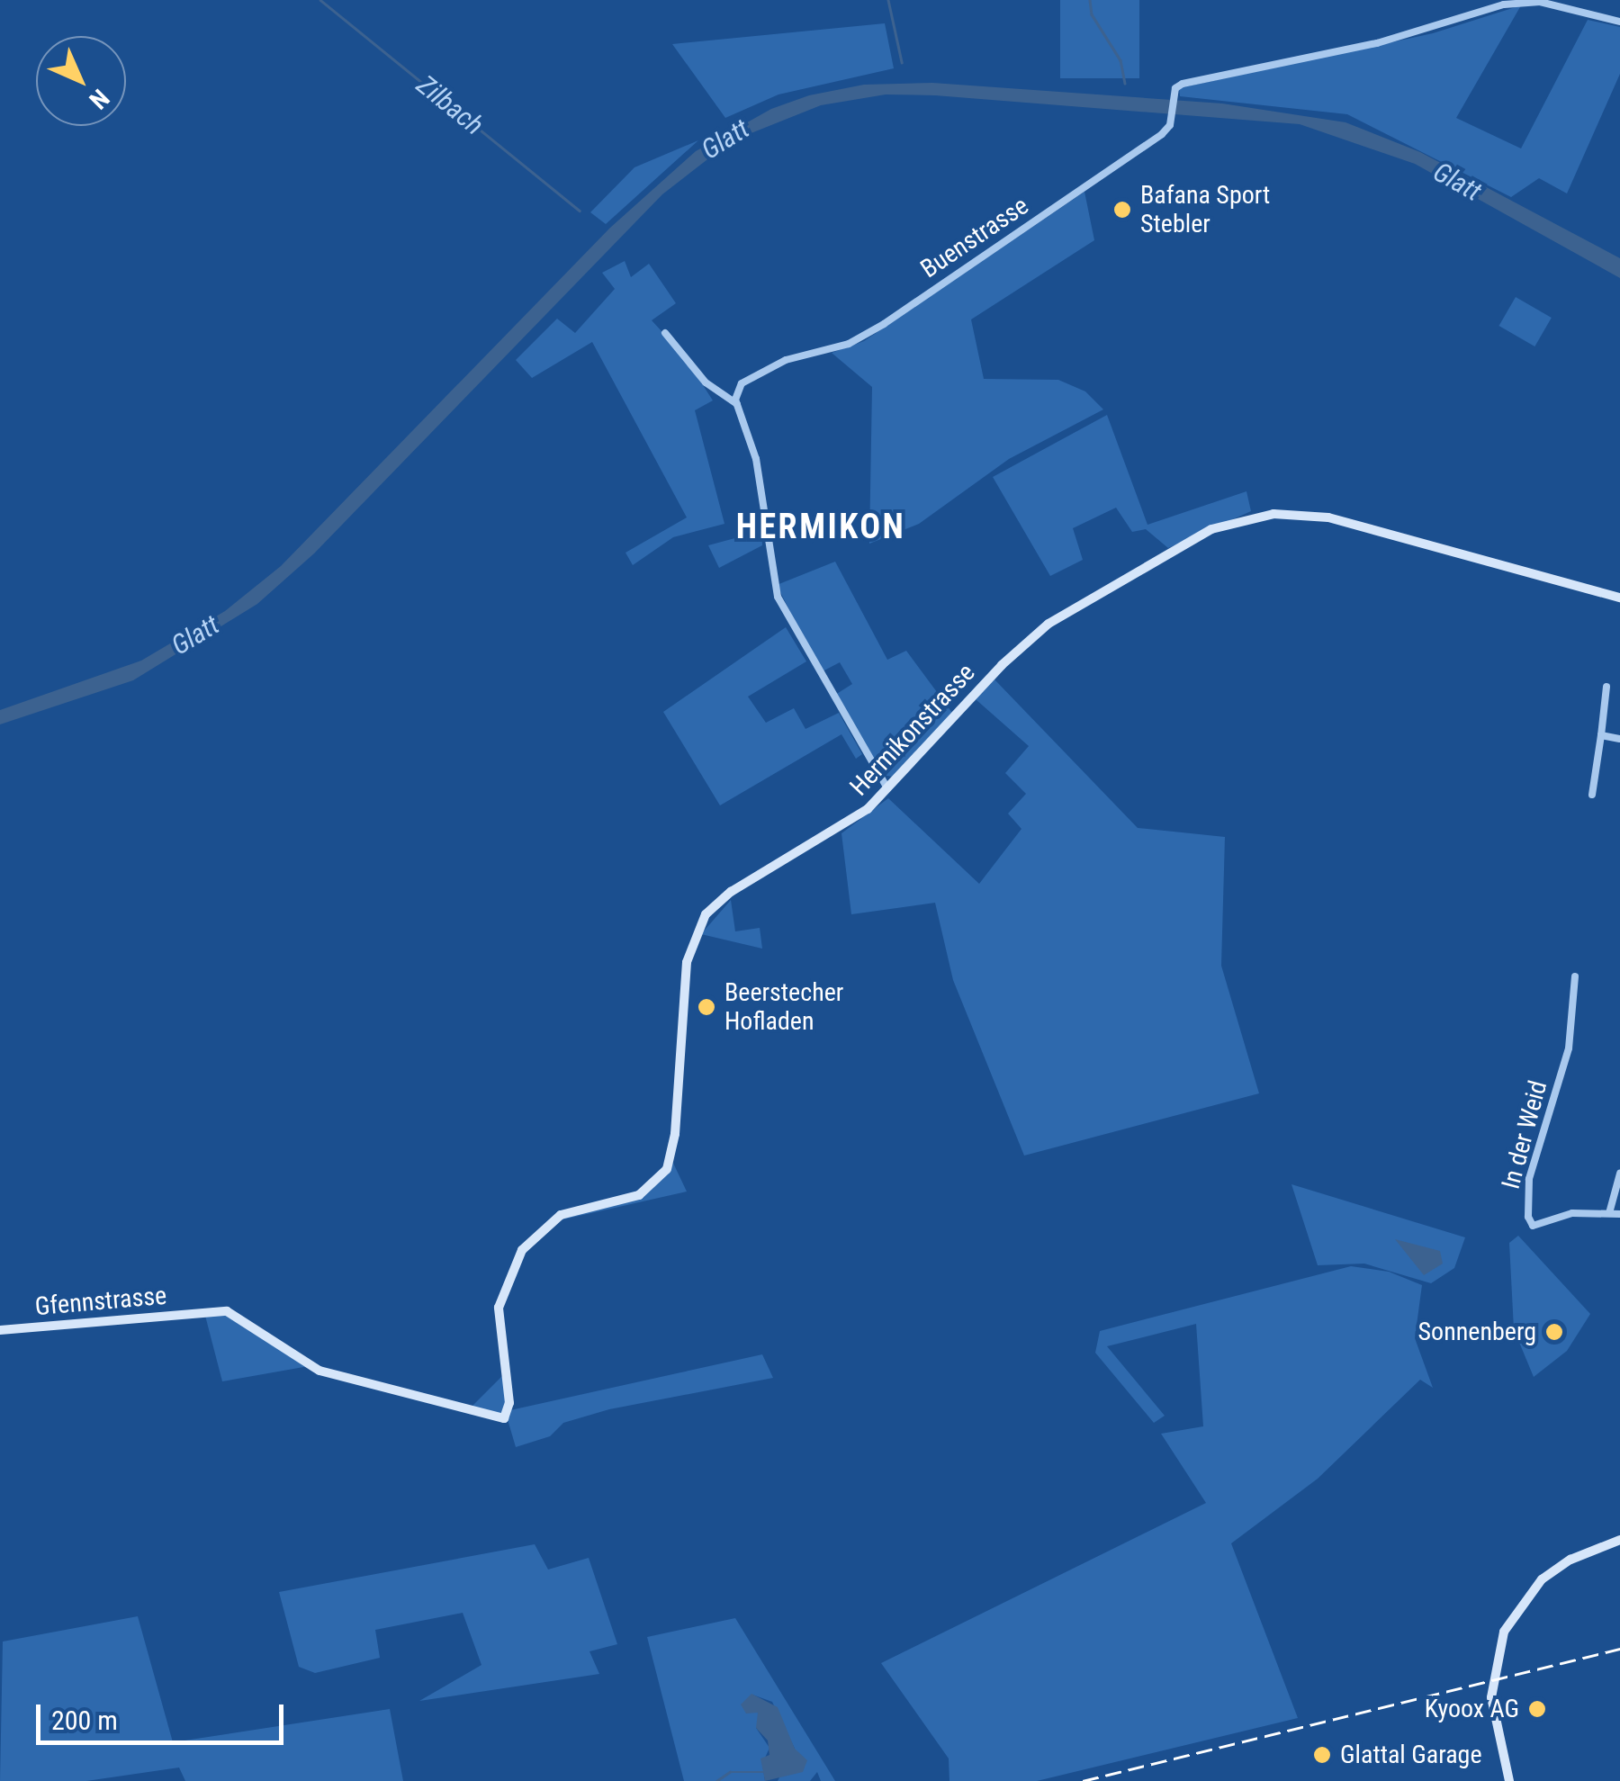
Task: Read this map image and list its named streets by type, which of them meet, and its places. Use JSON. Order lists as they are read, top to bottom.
{
  "streets": {
    "street": [
      "Buenstrasse",
      "Hermikonstrasse",
      "In der Weid",
      "Gfennstrasse"
    ]
  },
  "crossings": [
    ["Hermikonstrasse", "Gfennstrasse"]
  ],
  "districts": ["HERMIKON"],
  "water": ["Zilbach", "Glatt"],
  "places": [
    "Bafana Sport Stebler",
    "Beerstecher Hofladen",
    "Sonnenberg",
    "Kyoox AG",
    "Glattal Garage"
  ],
  "scale_bar": "200 m",
  "north": "bottom right"
}
